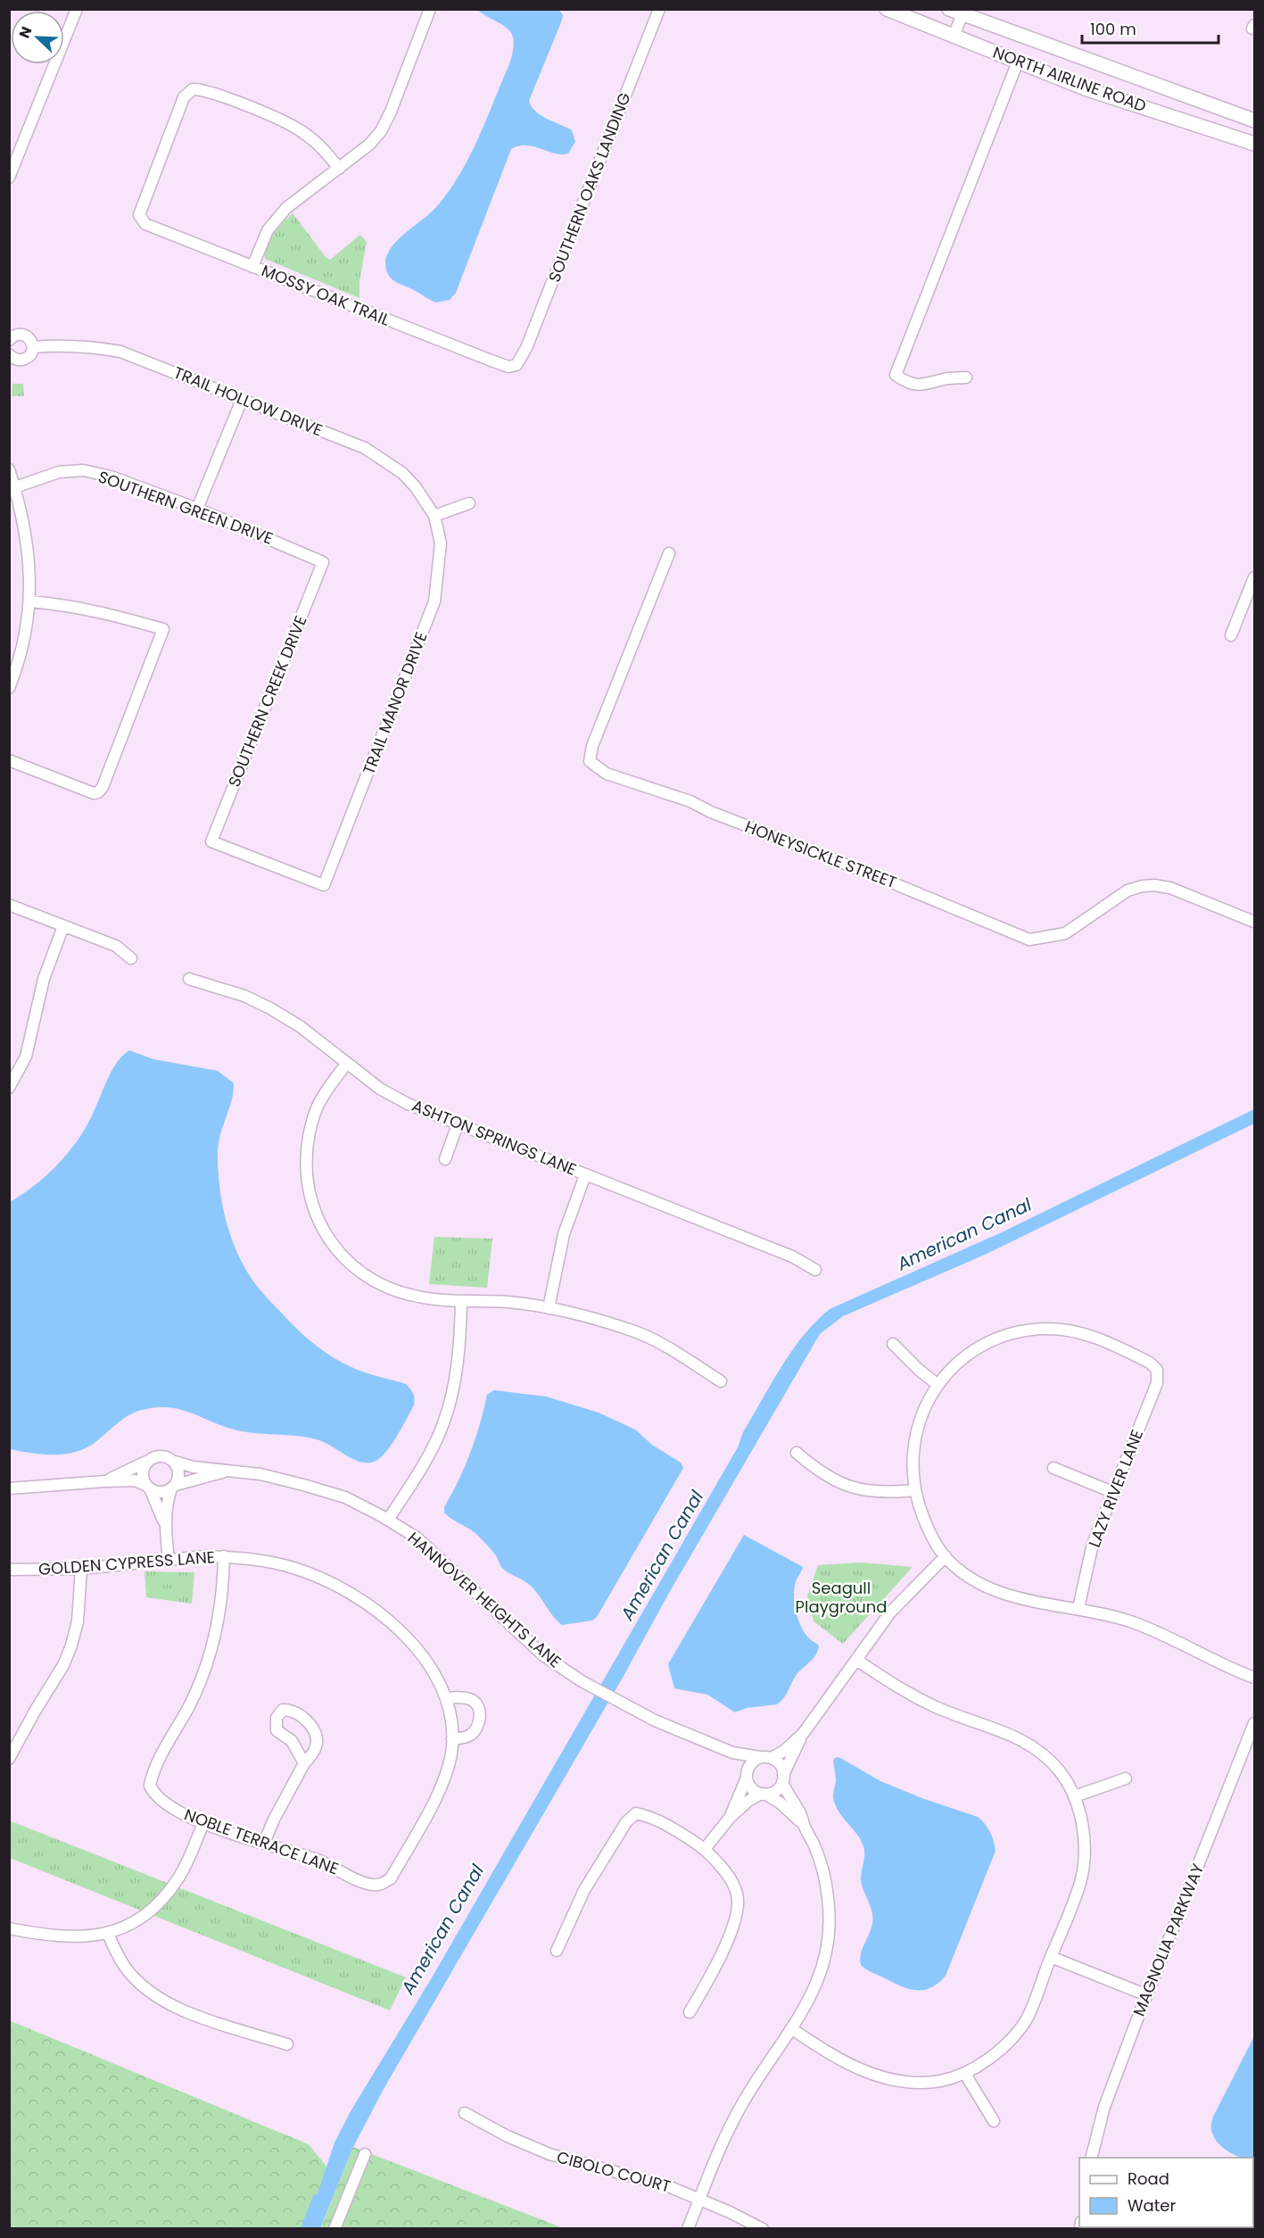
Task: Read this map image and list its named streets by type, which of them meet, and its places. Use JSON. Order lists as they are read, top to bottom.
{
  "streets": {
    "main road": ["NORTH AIRLINE ROAD"],
    "street": [
      "SOUTHERN OAKS LANDING",
      "MOSSY OAK TRAIL",
      "TRAIL HOLLOW DRIVE",
      "SOUTHERN GREEN DRIVE",
      "SOUTHERN CREEK DRIVE",
      "TRAIL MANOR DRIVE",
      "HONEYSICKLE STREET",
      "ASHTON SPRINGS LANE",
      "LAZY RIVER LANE",
      "GOLDEN CYPRESS LANE",
      "HANNOVER HEIGHTS LANE",
      "NOBLE TERRACE LANE",
      "MAGNOLIA PARKWAY",
      "CIBOLO COURT"
    ]
  },
  "crossings": [
    ["SOUTHERN OAKS LANDING", "MOSSY OAK TRAIL"],
    ["TRAIL HOLLOW DRIVE", "TRAIL MANOR DRIVE"],
    ["SOUTHERN GREEN DRIVE", "SOUTHERN CREEK DRIVE"],
    ["SOUTHERN CREEK DRIVE", "TRAIL MANOR DRIVE"],
    ["GOLDEN CYPRESS LANE", "NOBLE TERRACE LANE"]
  ],
  "water": ["American Canal"],
  "parks": ["Seagull Playground"],
  "legend": ["Road", "Water"],
  "scale_bar": "100 m",
  "north": "top left"
}
